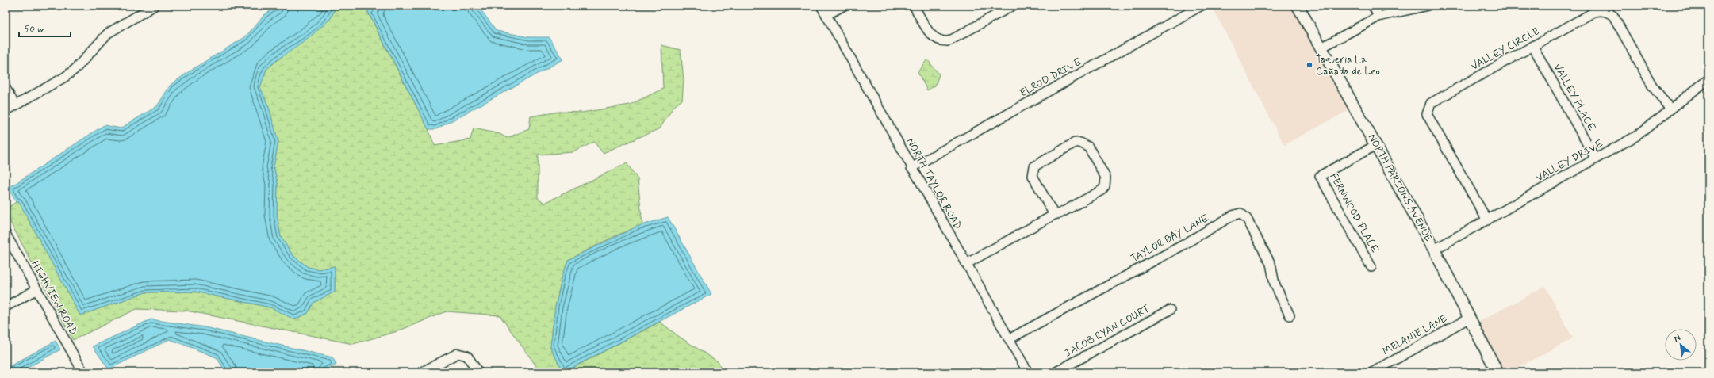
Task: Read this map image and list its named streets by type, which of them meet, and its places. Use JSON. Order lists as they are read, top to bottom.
{
  "streets": {
    "main road": ["NORTH PARSONS AVENUE"],
    "street": [
      "VALLEY CIRCLE",
      "ELROD DRIVE",
      "VALLEY PLACE",
      "VALLEY DRIVE",
      "NORTH TAYLOR ROAD",
      "FERNWOOD PLACE",
      "TAYLOR BAY LANE",
      "HIGHVIEW ROAD",
      "JACOB RYAN COURT",
      "MELANIE LANE"
    ]
  },
  "crossings": [
    ["VALLEY CIRCLE", "VALLEY PLACE"],
    ["VALLEY CIRCLE", "VALLEY DRIVE"],
    ["ELROD DRIVE", "NORTH TAYLOR ROAD"],
    ["VALLEY PLACE", "VALLEY DRIVE"],
    ["VALLEY DRIVE", "NORTH PARSONS AVENUE"],
    ["NORTH TAYLOR ROAD", "TAYLOR BAY LANE"],
    ["NORTH PARSONS AVENUE", "FERNWOOD PLACE"],
    ["NORTH PARSONS AVENUE", "MELANIE LANE"]
  ],
  "places": ["Taqueria La Cañada de Leo"],
  "scale_bar": "50 m",
  "north": "top left"
}
